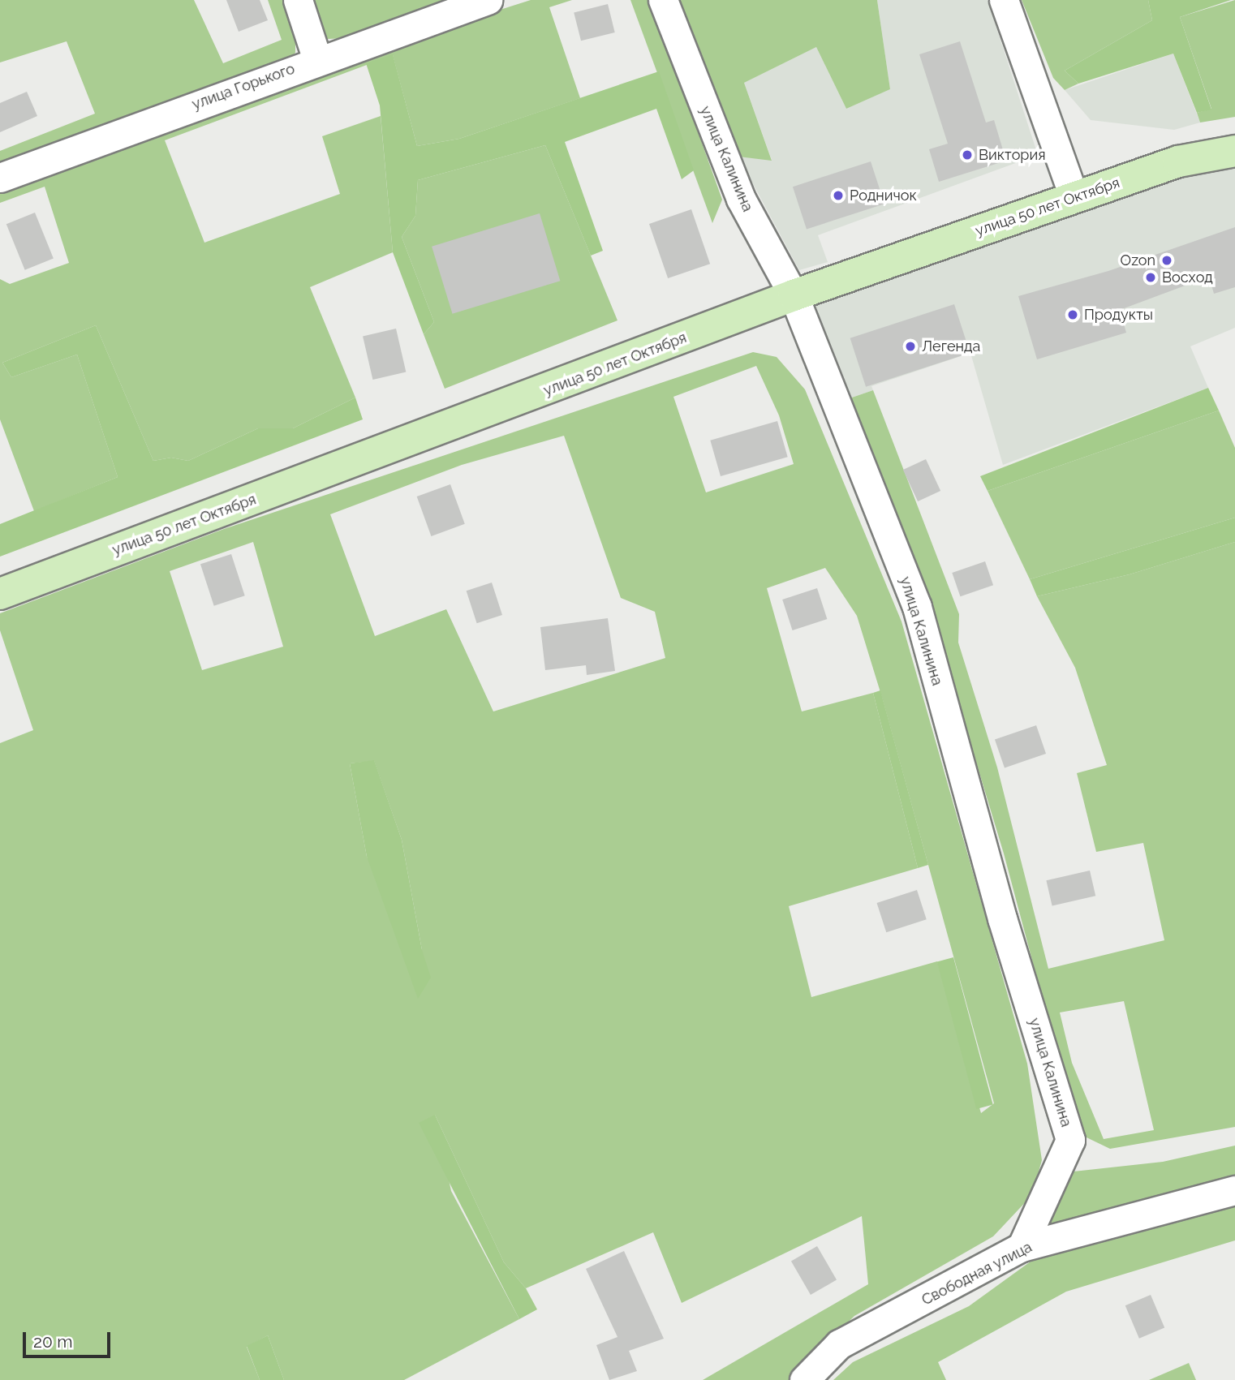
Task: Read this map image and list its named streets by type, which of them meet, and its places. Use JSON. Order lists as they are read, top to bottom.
{
  "streets": {
    "main road": ["улица 50 лет Октября"],
    "street": ["улица Горького", "улица Калинина", "Свободная улица"]
  },
  "crossings": [
    ["улица Калинина", "улица 50 лет Октября"],
    ["улица Калинина", "Свободная улица"]
  ],
  "places": [
    "Виктория",
    "Родничок",
    "Ozon",
    "Восход",
    "Продукты",
    "Легенда"
  ],
  "scale_bar": "20 m"
}
